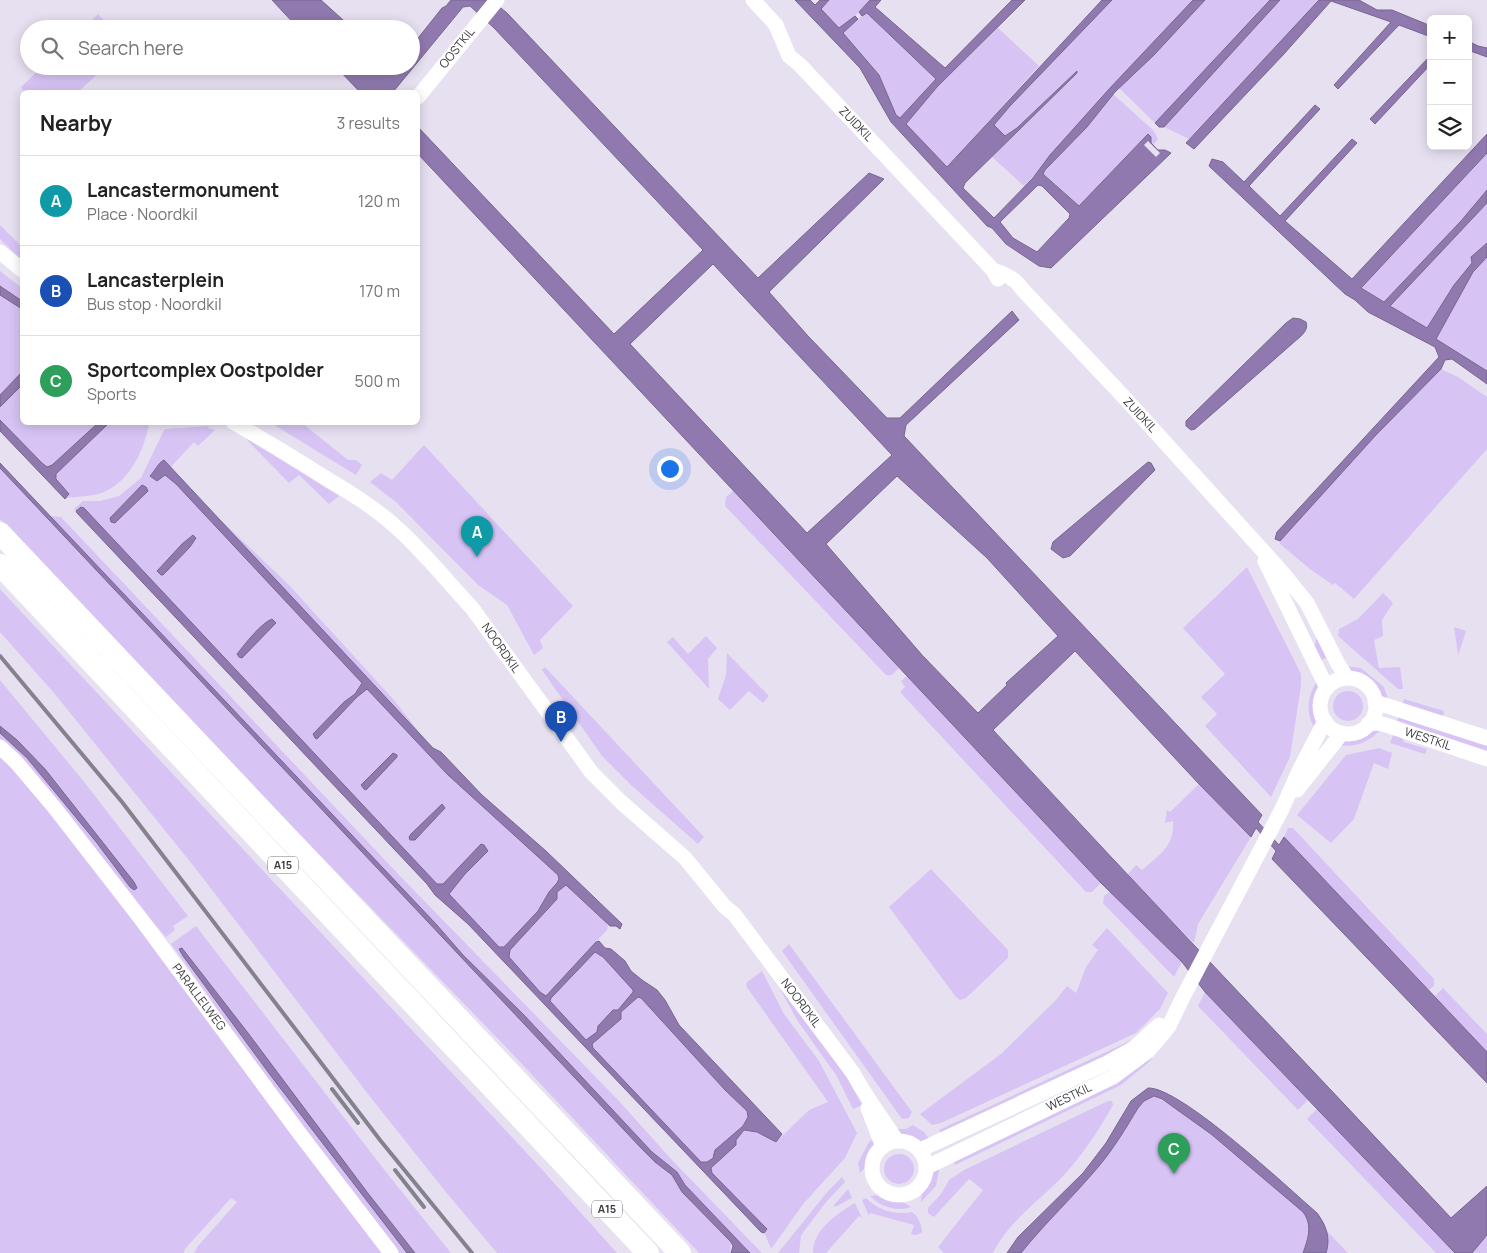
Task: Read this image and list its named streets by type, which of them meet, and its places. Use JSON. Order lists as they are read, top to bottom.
{
  "streets": {
    "highway": ["A15"],
    "street": [
      "OOSTKIL",
      "ZUIDKIL",
      "NOORDKIL",
      "WESTKIL",
      "PARALLELWEG"
    ]
  },
  "crossings": [
    ["ZUIDKIL", "WESTKIL"],
    ["NOORDKIL", "WESTKIL"]
  ],
  "page": {
    "map_buttons": ["+", "−"],
    "search": "Search here",
    "heading": ["Nearby", "3 results"],
    "list": [
      {
        "mark": "A",
        "name": "Lancastermonument",
        "note": "Place · Noordkil",
        "value": "120 m"
      },
      {
        "mark": "B",
        "name": "Lancasterplein",
        "note": "Bus stop · Noordkil",
        "value": "170 m"
      },
      {
        "mark": "C",
        "name": "Sportcomplex Oostpolder",
        "note": "Sports",
        "value": "500 m"
      }
    ],
    "pins": ["A", "B", "C"]
  }
}
